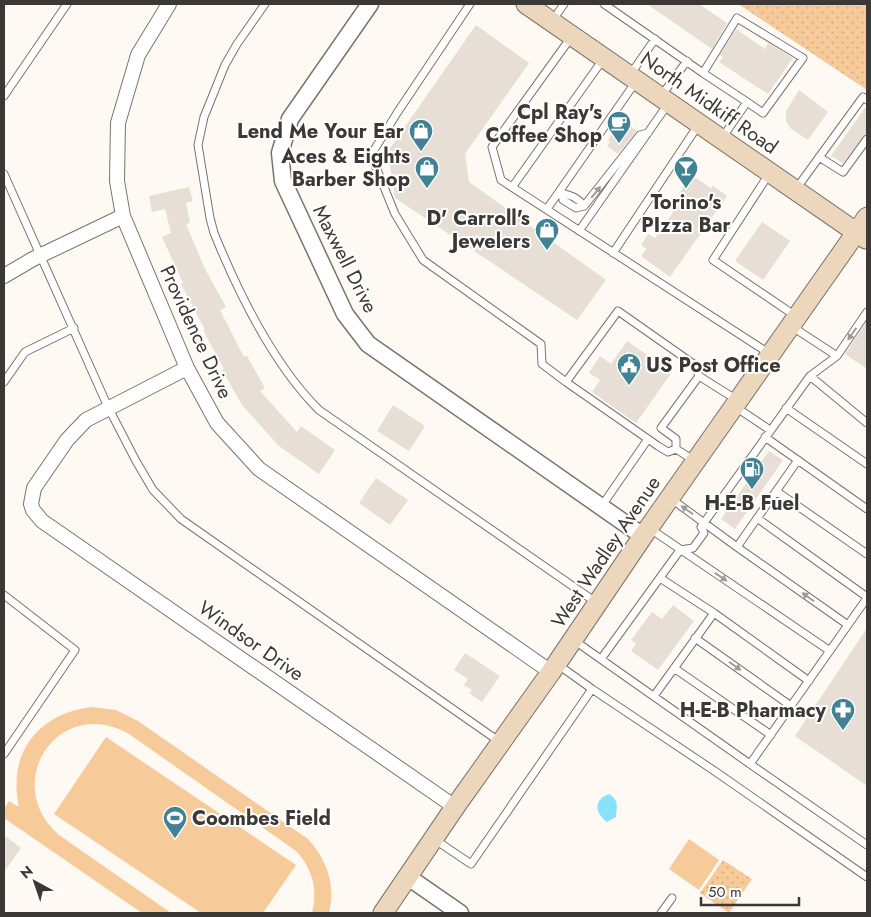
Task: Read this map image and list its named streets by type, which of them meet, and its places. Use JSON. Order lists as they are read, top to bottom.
{
  "streets": {
    "main road": ["North Midkiff Road", "West Wadley Avenue"],
    "street": ["Maxwell Drive", "Providence Drive", "Windsor Drive"]
  },
  "crossings": [
    ["North Midkiff Road", "West Wadley Avenue"],
    ["Maxwell Drive", "West Wadley Avenue"],
    ["Providence Drive", "West Wadley Avenue"],
    ["West Wadley Avenue", "Windsor Drive"]
  ],
  "places": {
    "cafe": ["Cpl Ray's Coffee Shop"],
    "shop": ["Lend Me Your Ear", "Aces & Eights Barber Shop", "D' Carroll's Jewelers"],
    "bar": ["Torino's PIzza Bar"],
    "public building": ["US Post Office"],
    "fuel station": ["H-E-B Fuel"],
    "pharmacy": ["H-E-B Pharmacy"],
    "sports": ["Coombes Field"]
  },
  "scale_bar": "50 m",
  "north": "top left"
}
